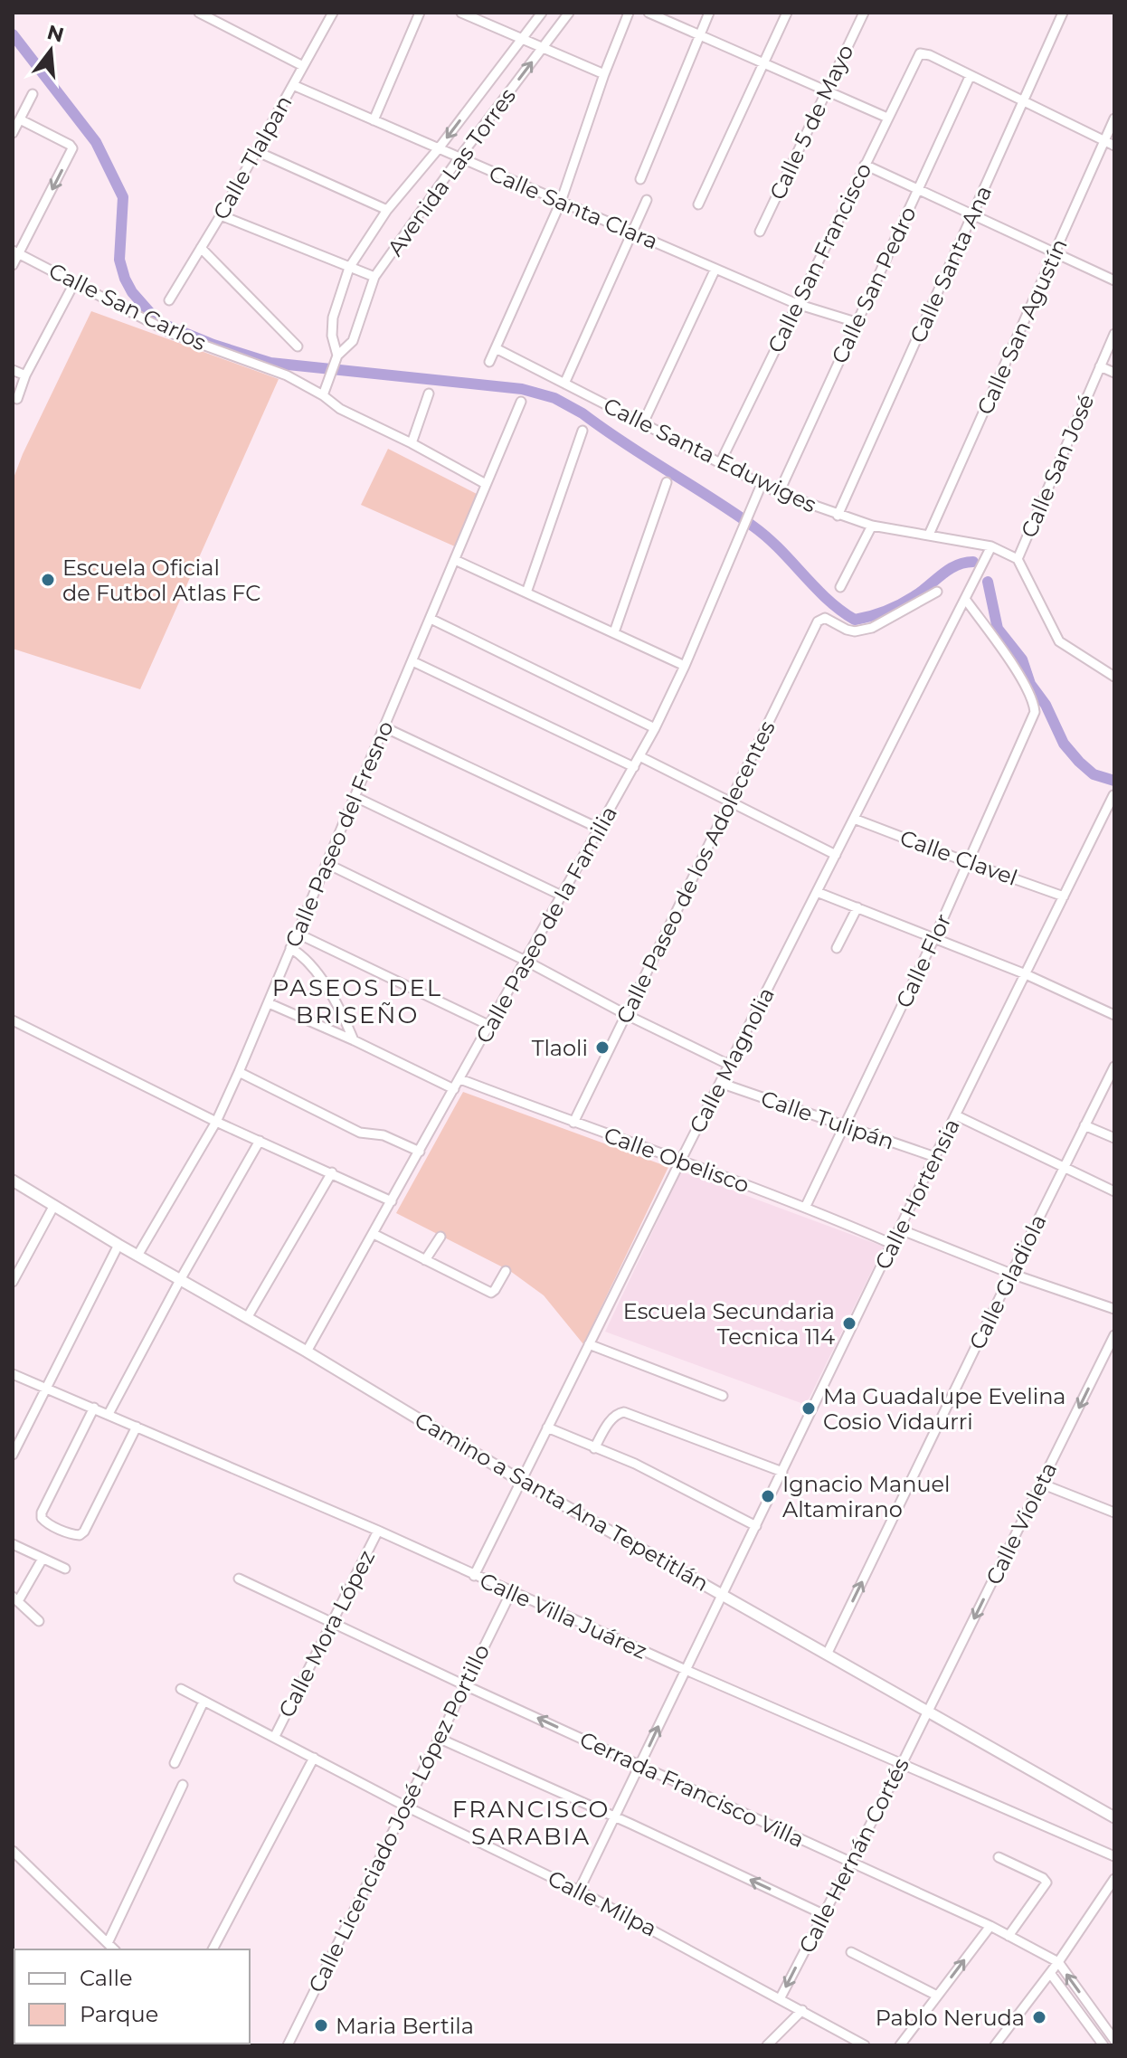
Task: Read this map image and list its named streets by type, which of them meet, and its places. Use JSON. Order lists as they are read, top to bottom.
{
  "streets": {
    "street": [
      "Calle 5 de Mayo",
      "Calle Tlalpan",
      "Avenida Las Torres",
      "Calle Santa Clara",
      "Calle San Francisco",
      "Calle Santa Ana",
      "Calle San Pedro",
      "Calle San Carlos",
      "Calle San Agustín",
      "Calle Santa Eduwiges",
      "Calle San José",
      "Calle Paseo del Fresno",
      "Calle Clavel",
      "Calle Paseo de los Adolecentes",
      "Calle Paseo de la Familia",
      "Calle Flor",
      "Calle Magnolia",
      "Calle Tulipán",
      "Calle Obelisco",
      "Calle Hortensia",
      "Calle Gladiola",
      "Camino a Santa Ana Tepetitlán",
      "Calle Violeta",
      "Calle Villa Juárez",
      "Calle Mora López",
      "Cerrada Francisco Villa",
      "Calle Licenciado José López Portillo",
      "Calle Hernán Cortés",
      "Calle Milpa"
    ]
  },
  "crossings": [
    ["Calle Tlalpan", "Calle Santa Clara"],
    ["Avenida Las Torres", "Calle Santa Clara"],
    ["Avenida Las Torres", "Calle San Carlos"],
    ["Calle Santa Clara", "Calle San Francisco"],
    ["Calle Santa Clara", "Calle San Pedro"],
    ["Calle San Francisco", "Calle San Pedro"],
    ["Calle San Francisco", "Calle Santa Eduwiges"],
    ["Calle Santa Ana", "Calle Santa Eduwiges"],
    ["Calle San Pedro", "Calle Santa Eduwiges"],
    ["Calle San Carlos", "Calle Paseo del Fresno"],
    ["Calle San Agustín", "Calle Santa Eduwiges"],
    ["Calle Santa Eduwiges", "Calle San José"],
    ["Calle Santa Eduwiges", "Calle Paseo de la Familia"],
    ["Calle Santa Eduwiges", "Calle Magnolia"],
    ["Calle Paseo del Fresno", "Camino a Santa Ana Tepetitlán"],
    ["Calle Clavel", "Calle Flor"],
    ["Calle Clavel", "Calle Magnolia"],
    ["Calle Clavel", "Calle Hortensia"],
    ["Calle Paseo de los Adolecentes", "Calle Obelisco"],
    ["Calle Paseo de la Familia", "Calle Obelisco"],
    ["Calle Paseo de la Familia", "Camino a Santa Ana Tepetitlán"],
    ["Calle Flor", "Calle Magnolia"],
    ["Calle Flor", "Calle Tulipán"],
    ["Calle Flor", "Calle Obelisco"],
    ["Calle Magnolia", "Calle Tulipán"],
    ["Calle Magnolia", "Calle Obelisco"],
    ["Calle Magnolia", "Camino a Santa Ana Tepetitlán"],
    ["Calle Magnolia", "Calle Villa Juárez"],
    ["Calle Tulipán", "Calle Hortensia"],
    ["Calle Obelisco", "Calle Hortensia"],
    ["Calle Hortensia", "Camino a Santa Ana Tepetitlán"],
    ["Calle Hortensia", "Calle Villa Juárez"],
    ["Calle Hortensia", "Cerrada Francisco Villa"],
    ["Calle Hortensia", "Calle Milpa"],
    ["Calle Gladiola", "Camino a Santa Ana Tepetitlán"],
    ["Camino a Santa Ana Tepetitlán", "Calle Violeta"],
    ["Camino a Santa Ana Tepetitlán", "Calle Hernán Cortés"],
    ["Calle Violeta", "Calle Hernán Cortés"],
    ["Calle Villa Juárez", "Calle Mora López"],
    ["Calle Villa Juárez", "Calle Licenciado José López Portillo"],
    ["Calle Villa Juárez", "Calle Hernán Cortés"],
    ["Calle Mora López", "Cerrada Francisco Villa"],
    ["Calle Mora López", "Calle Milpa"],
    ["Cerrada Francisco Villa", "Calle Licenciado José López Portillo"],
    ["Cerrada Francisco Villa", "Calle Hernán Cortés"],
    ["Calle Licenciado José López Portillo", "Calle Milpa"],
    ["Calle Hernán Cortés", "Calle Milpa"]
  ],
  "one_way": ["Calle Gladiola", "Calle Violeta"],
  "districts": ["PASEOS DEL BRISEÑO", "FRANCISCO SARABIA"],
  "places": [
    "Escuela Oficial de Futbol Atlas FC",
    "Tlaoli",
    "Escuela Secundaria Tecnica 114",
    "Ma Guadalupe Evelina Cosio Vidaurri",
    "Ignacio Manuel Altamirano",
    "Pablo Neruda",
    "Maria Bertila"
  ],
  "legend": ["Calle", "Parque"],
  "north": "top"
}
